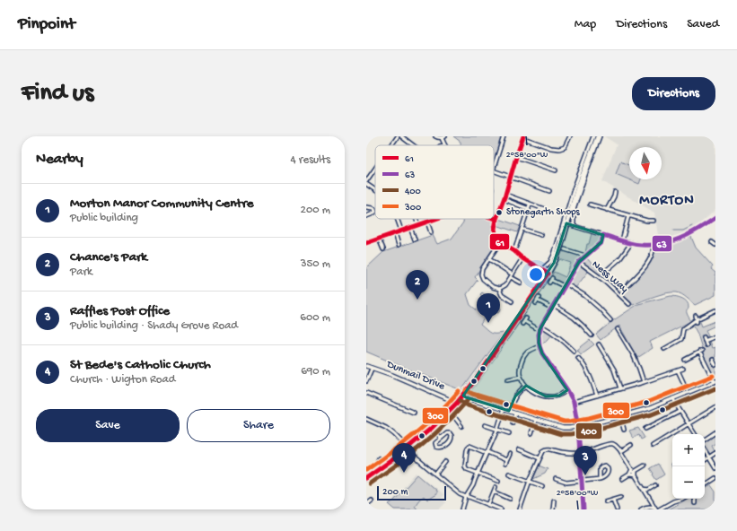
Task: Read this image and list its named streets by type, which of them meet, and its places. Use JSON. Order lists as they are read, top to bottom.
{
  "streets": {
    "street": ["Ness Way", "Dunmail Drive"]
  },
  "districts": ["MORTON"],
  "places": ["Stonegarth Shops"],
  "lines": [
    "transit line 61",
    "transit line 63",
    "transit line 300",
    "transit line 400"
  ],
  "legend": [
    "61",
    "63",
    "400",
    "300"
  ],
  "scale_bar": "200 m",
  "north": "bottom",
  "page": {
    "header": "Pinpoint",
    "nav": ["Map", "Directions", "Saved"],
    "buttons": [
      "Directions",
      ["Save", "Share"]
    ],
    "title": "Find us",
    "heading": ["Nearby", "4 results"],
    "list": [
      {
        "mark": "1",
        "name": "Morton Manor Community Centre",
        "note": "Public building",
        "value": "200 m"
      },
      {
        "mark": "2",
        "name": "Chance's Park",
        "note": "Park",
        "value": "350 m"
      },
      {
        "mark": "3",
        "name": "Raffles Post Office",
        "note": "Public building · Shady Grove Road",
        "value": "600 m"
      },
      {
        "mark": "4",
        "name": "St Bede's Catholic Church",
        "note": "Church · Wigton Road",
        "value": "690 m"
      }
    ],
    "pins": [
      "2",
      "1",
      "4",
      "3"
    ],
    "map_buttons": ["+", "−"],
    "scale": "200 m"
  },
  "coordinates": ["2°58'00\"W"]
}
